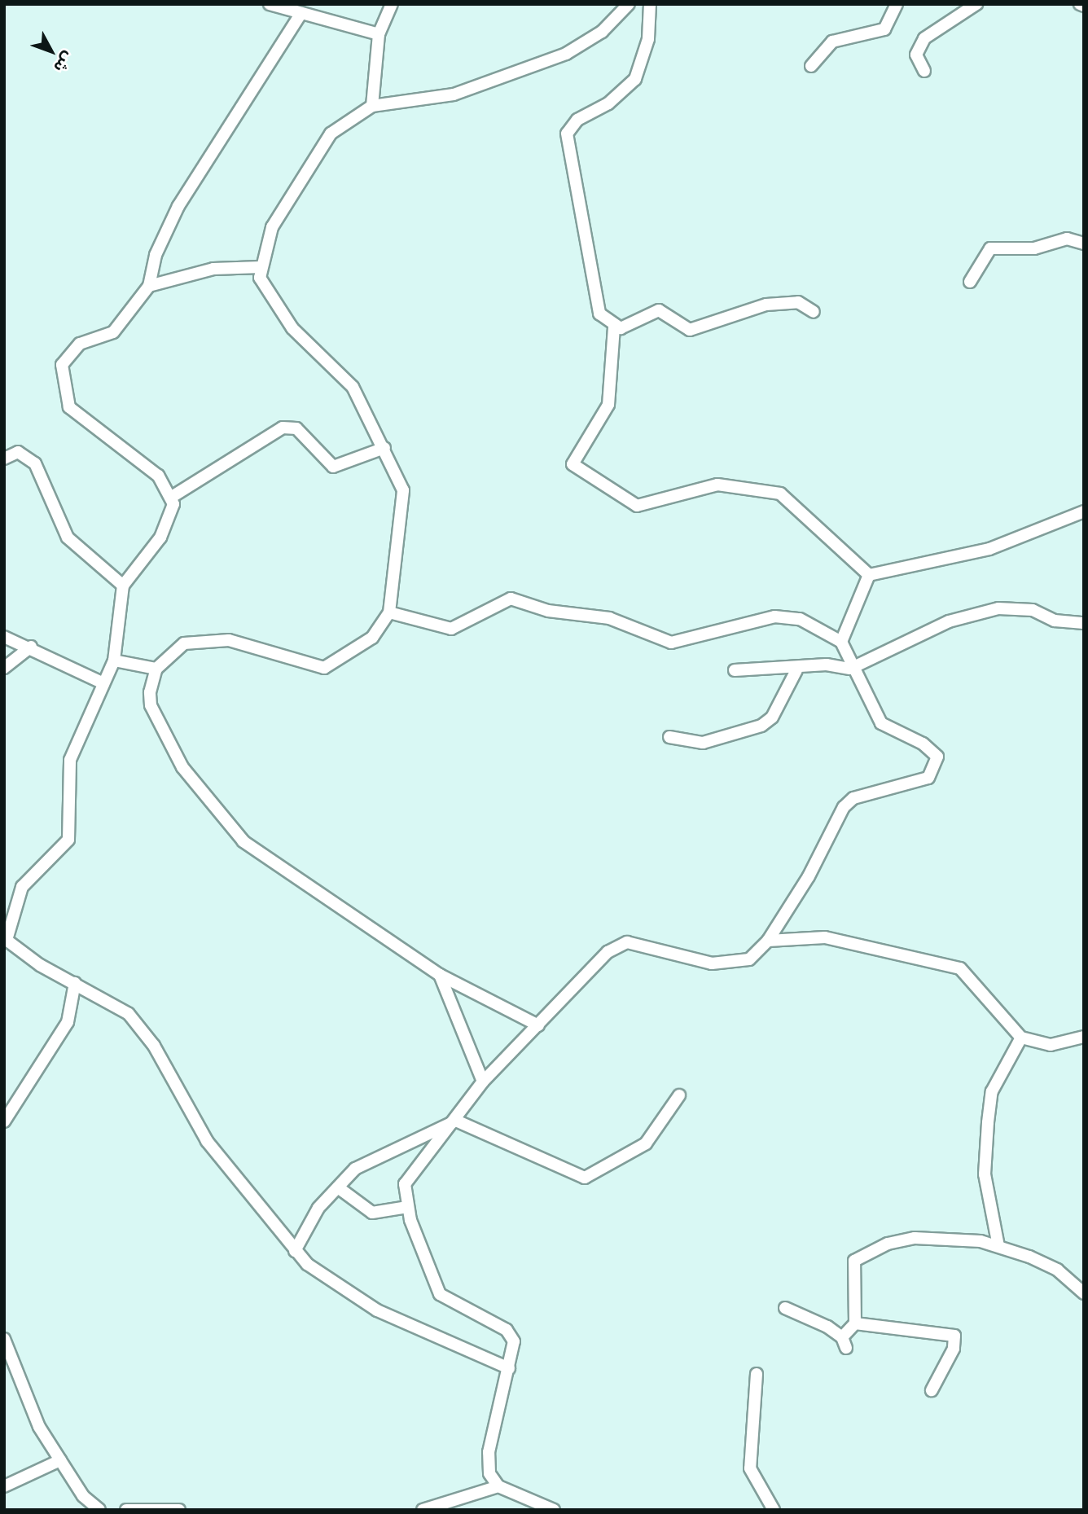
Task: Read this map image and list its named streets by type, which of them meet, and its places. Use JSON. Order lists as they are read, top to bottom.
{
  "north": "bottom right"
}
